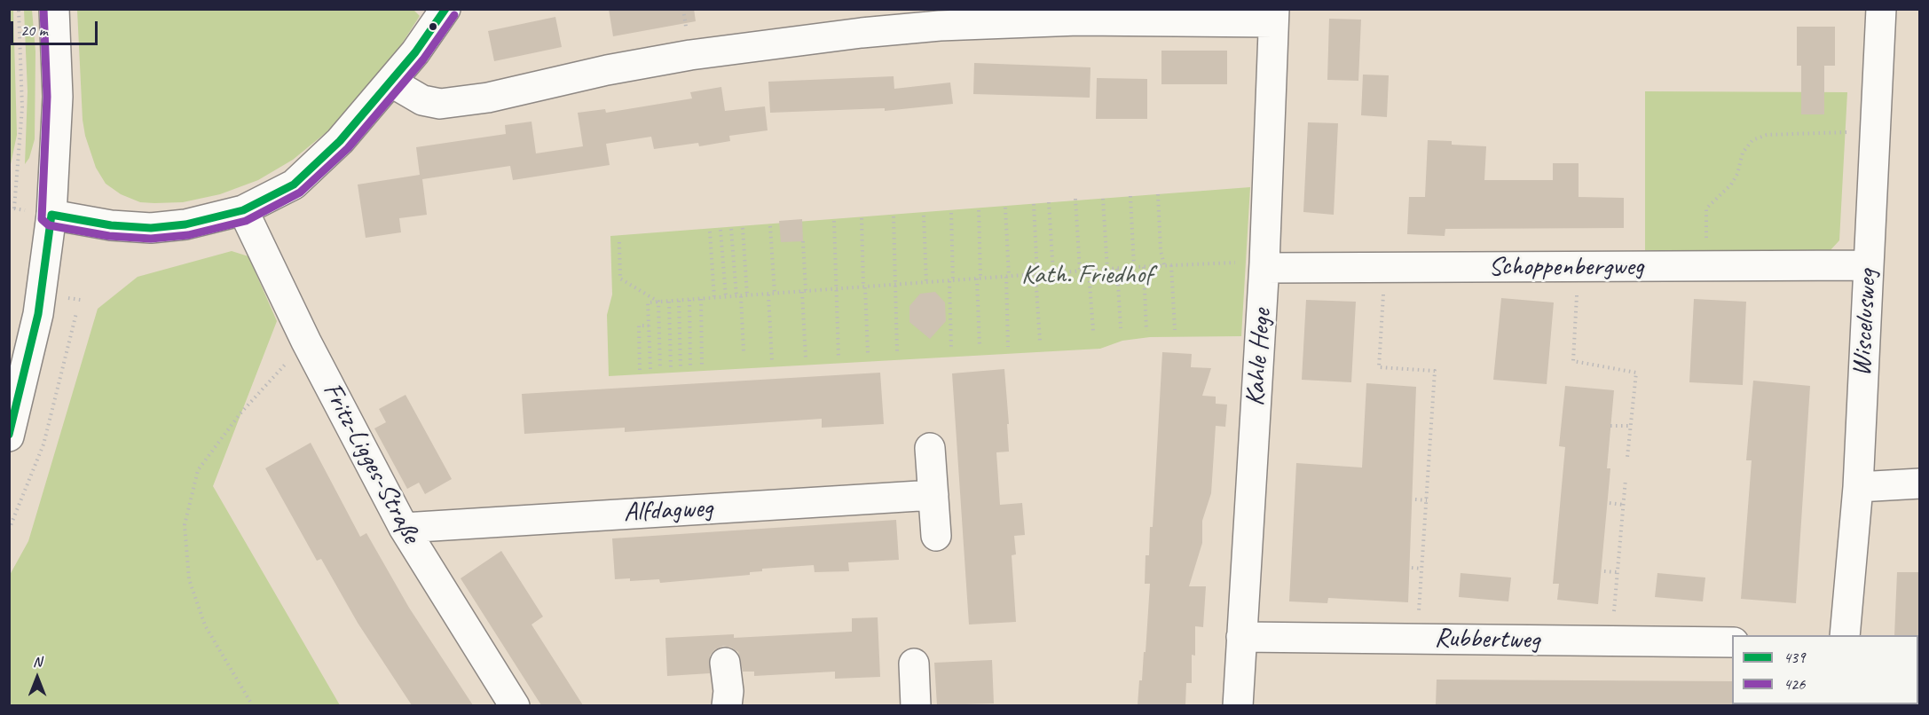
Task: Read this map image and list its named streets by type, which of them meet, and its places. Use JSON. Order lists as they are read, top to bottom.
{
  "streets": {
    "street": [
      "Schoppenbergweg",
      "Wiscelusweg",
      "Kahle Hege",
      "Fritz-Ligges-Straße",
      "Alfdagweg",
      "Rubbertweg"
    ]
  },
  "crossings": [
    ["Schoppenbergweg", "Wiscelusweg"],
    ["Schoppenbergweg", "Kahle Hege"],
    ["Kahle Hege", "Rubbertweg"],
    ["Fritz-Ligges-Straße", "Alfdagweg"]
  ],
  "parks": ["Kath. Friedhof"],
  "lines": ["transit line 439", "transit line 426"],
  "legend": ["439", "426"],
  "scale_bar": "20 m",
  "north": "top"
}
